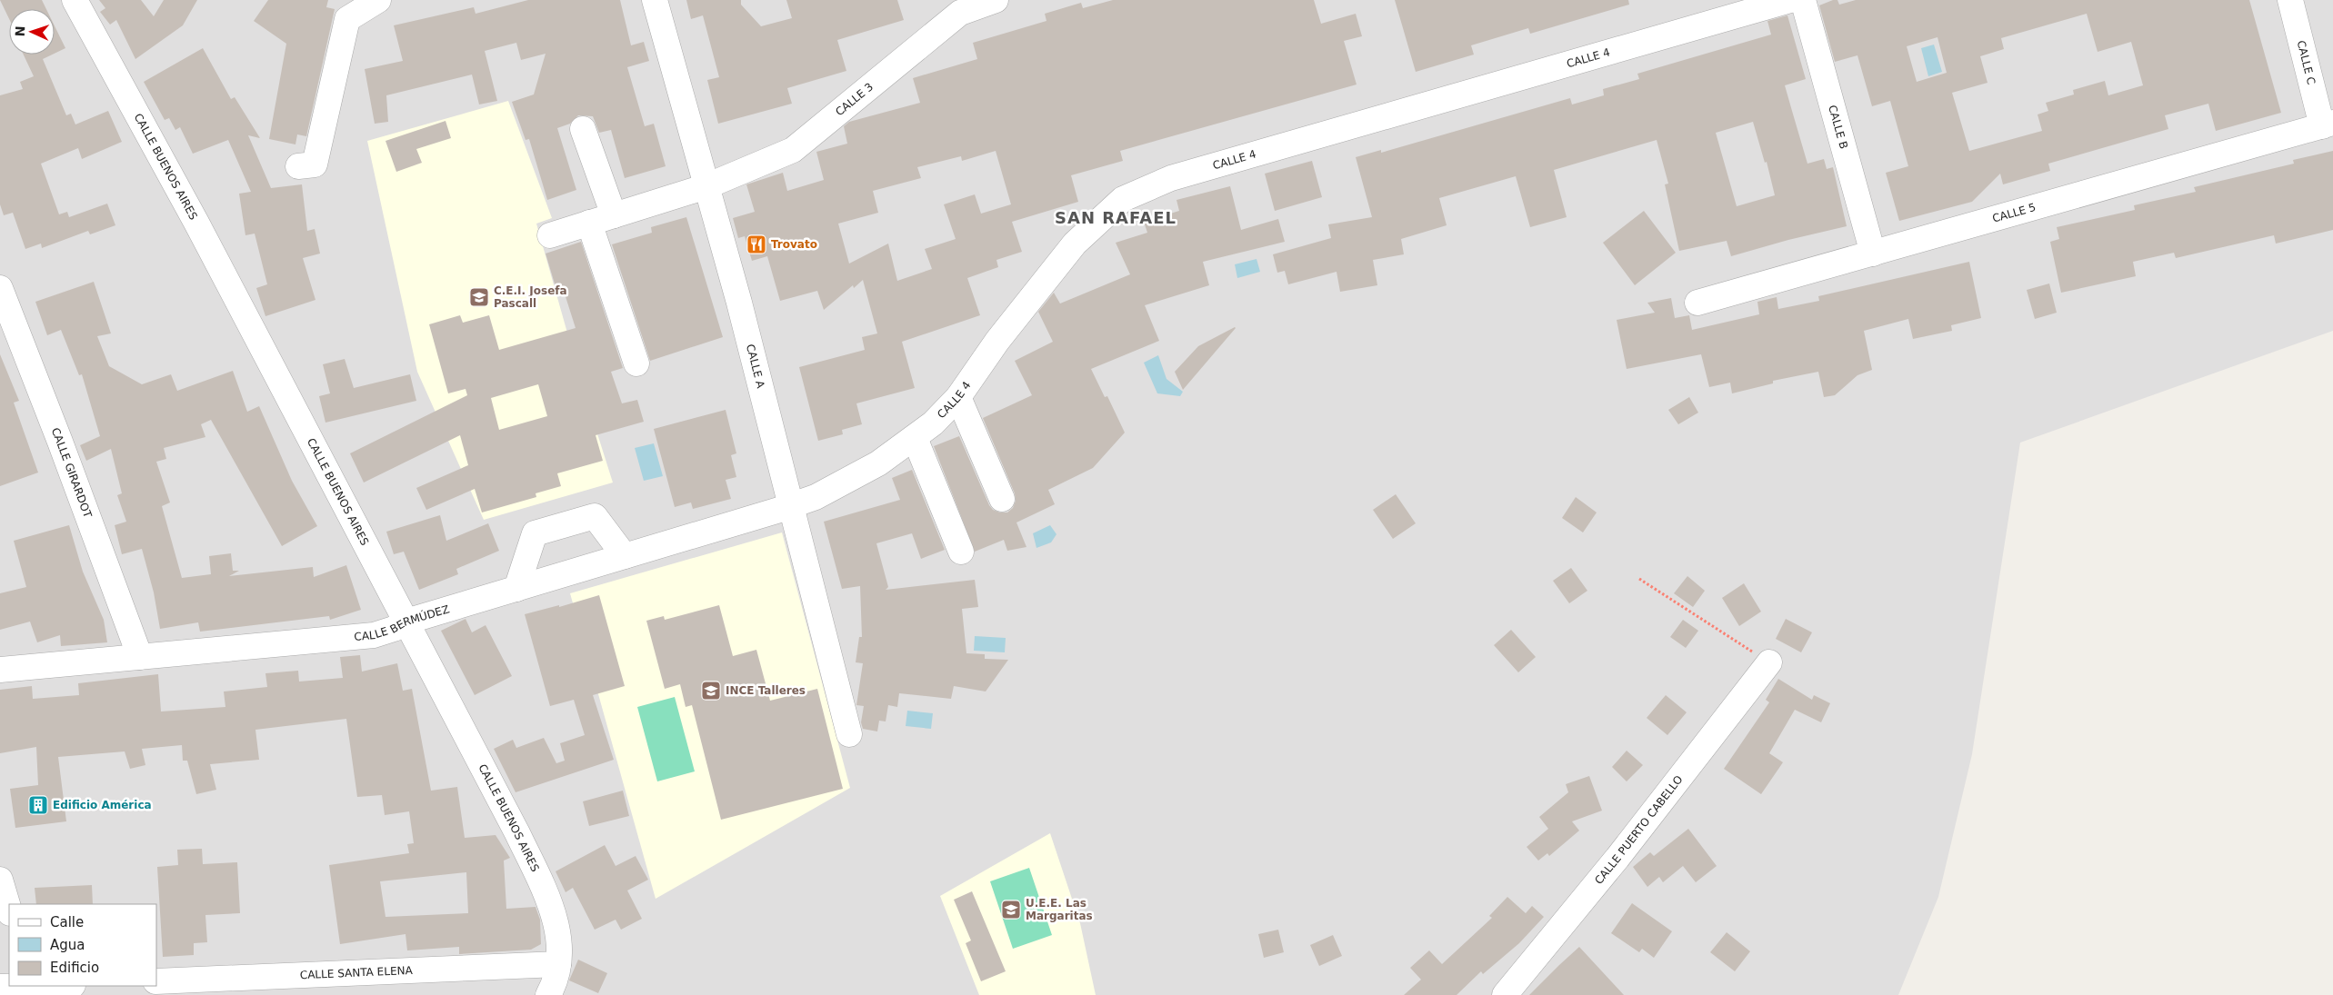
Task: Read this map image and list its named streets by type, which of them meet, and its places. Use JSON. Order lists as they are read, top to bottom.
{
  "streets": {
    "street": [
      "CALLE 4",
      "CALLE C",
      "CALLE 3",
      "CALLE B",
      "CALLE BUENOS AIRES",
      "CALLE 5",
      "CALLE A",
      "CALLE GIRARDOT",
      "CALLE BERMÚDEZ",
      "CALLE PUERTO CABELLO",
      "CALLE SANTA ELENA"
    ]
  },
  "crossings": [
    ["CALLE 4", "CALLE A"],
    ["CALLE 4", "CALLE BERMÚDEZ"],
    ["CALLE C", "CALLE 5"],
    ["CALLE 3", "CALLE A"],
    ["CALLE B", "CALLE 5"],
    ["CALLE BUENOS AIRES", "CALLE BERMÚDEZ"],
    ["CALLE BUENOS AIRES", "CALLE SANTA ELENA"],
    ["CALLE A", "CALLE BERMÚDEZ"],
    ["CALLE GIRARDOT", "CALLE BERMÚDEZ"]
  ],
  "districts": ["SAN RAFAEL"],
  "places": {
    "restaurant": ["Trovato"],
    "school or university": ["C.E.I. Josefa Pascall", "INCE Talleres", "U.E.E. Las Margaritas"],
    "building": ["Edificio América"]
  },
  "legend": ["Calle", "Agua", "Edificio"],
  "north": "left"
}
